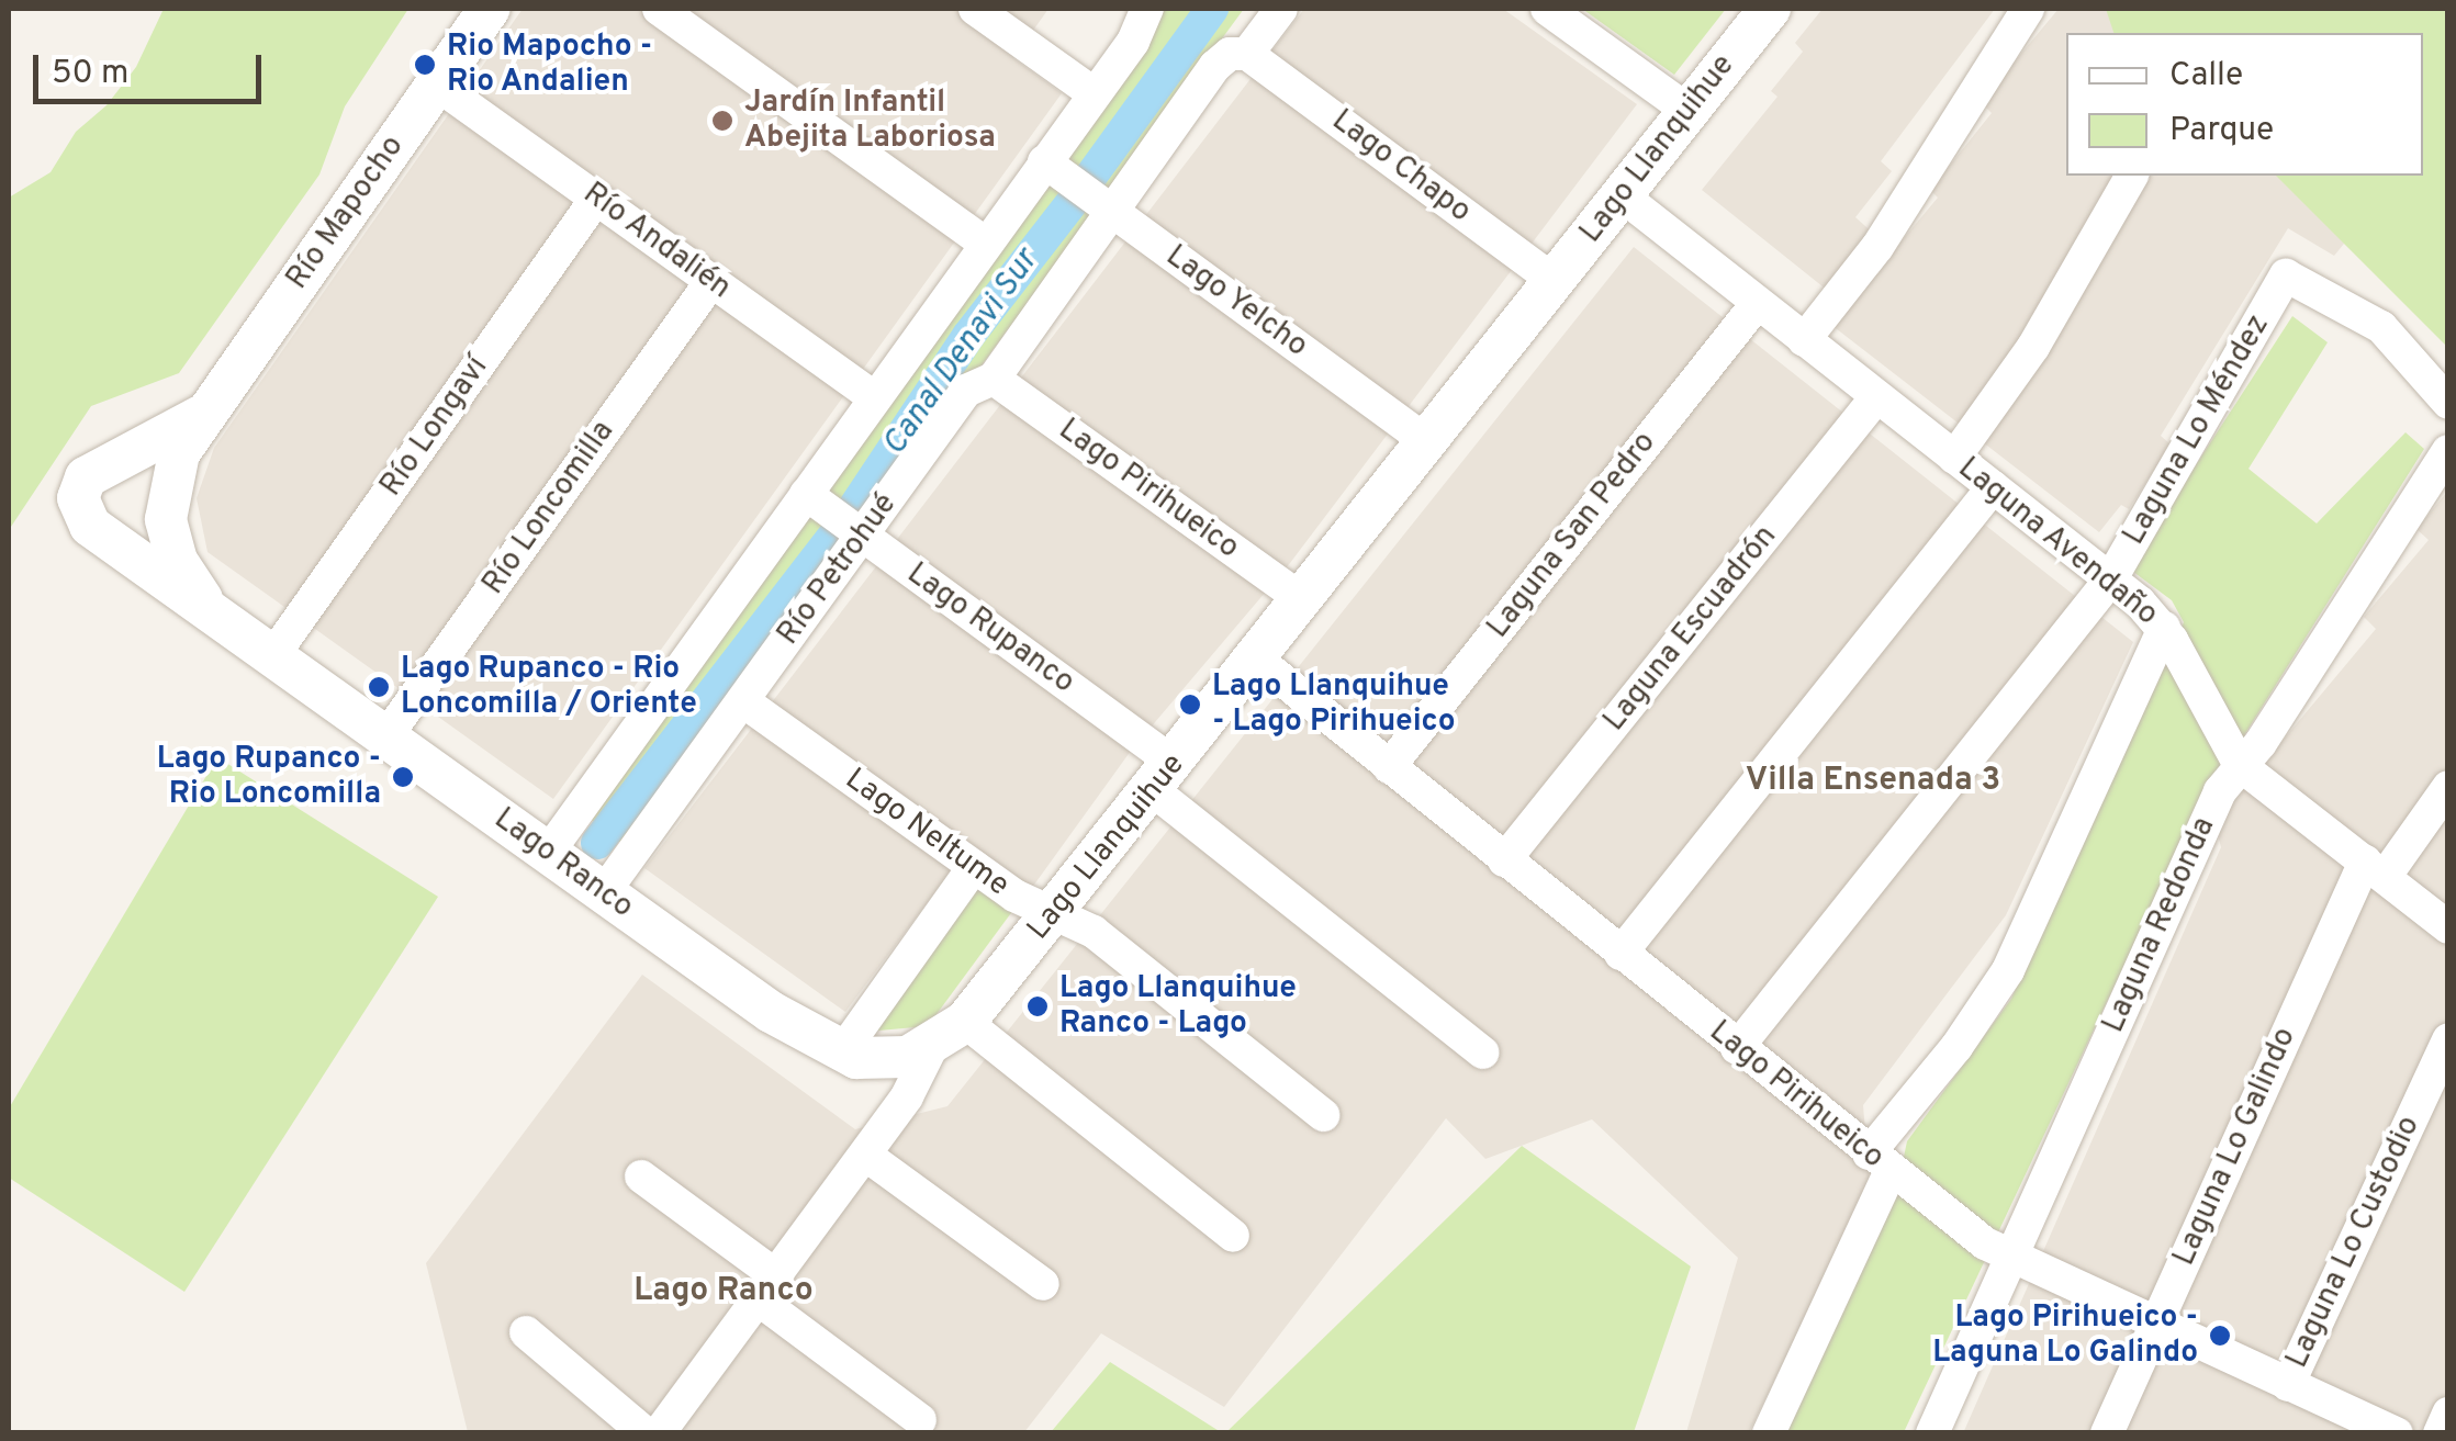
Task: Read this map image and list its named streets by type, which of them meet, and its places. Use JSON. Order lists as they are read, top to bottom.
{
  "streets": {
    "street": [
      "Lago Llanquihue",
      "Lago Chapo",
      "Río Mapocho",
      "Río Andalién",
      "Lago Yelcho",
      "Río Longaví",
      "Laguna Lo Méndez",
      "Lago Pirihueico",
      "Río Loncomilla",
      "Laguna San Pedro",
      "Laguna Avendaño",
      "Río Petrohué",
      "Lago Rupanco",
      "Laguna Escuadrón",
      "Lago Neltume",
      "Lago Ranco",
      "Laguna Redonda",
      "Laguna Lo Galindo",
      "Laguna Lo Custodio"
    ]
  },
  "crossings": [
    ["Lago Llanquihue", "Lago Chapo"],
    ["Lago Llanquihue", "Lago Yelcho"],
    ["Lago Llanquihue", "Lago Pirihueico"],
    ["Lago Llanquihue", "Laguna Avendaño"],
    ["Lago Llanquihue", "Lago Rupanco"],
    ["Lago Llanquihue", "Lago Neltume"],
    ["Lago Llanquihue", "Lago Ranco"],
    ["Lago Chapo", "Río Petrohué"],
    ["Río Mapocho", "Río Andalién"],
    ["Río Mapocho", "Lago Ranco"],
    ["Río Andalién", "Río Longaví"],
    ["Río Andalién", "Río Loncomilla"],
    ["Lago Yelcho", "Río Petrohué"],
    ["Río Longaví", "Lago Ranco"],
    ["Laguna Lo Méndez", "Lago Pirihueico"],
    ["Laguna Lo Méndez", "Laguna Avendaño"],
    ["Lago Pirihueico", "Laguna San Pedro"],
    ["Lago Pirihueico", "Río Petrohué"],
    ["Lago Pirihueico", "Laguna Escuadrón"],
    ["Lago Pirihueico", "Laguna Redonda"],
    ["Lago Pirihueico", "Laguna Lo Galindo"],
    ["Lago Pirihueico", "Laguna Lo Custodio"],
    ["Río Loncomilla", "Lago Ranco"],
    ["Laguna San Pedro", "Laguna Avendaño"],
    ["Laguna Avendaño", "Laguna Escuadrón"],
    ["Laguna Avendaño", "Laguna Redonda"],
    ["Laguna Avendaño", "Laguna Lo Galindo"],
    ["Río Petrohué", "Lago Rupanco"],
    ["Río Petrohué", "Lago Neltume"],
    ["Río Petrohué", "Lago Ranco"]
  ],
  "districts": ["Villa Ensenada 3", "Lago Ranco"],
  "water": ["Canal Denavi Sur"],
  "places": [
    "Rio Mapocho - Rio Andalien",
    "Jardín Infantil Abejita Laboriosa",
    "Lago Rupanco - Rio Loncomilla / Oriente",
    "Lago Llanquihue - Lago Pirihueico",
    "Lago Rupanco - Rio Loncomilla",
    "Lago Llanquihue Ranco - Lago",
    "Lago Pirihueico - Laguna Lo Galindo"
  ],
  "legend": ["Calle", "Parque"],
  "scale_bar": "50 m"
}
